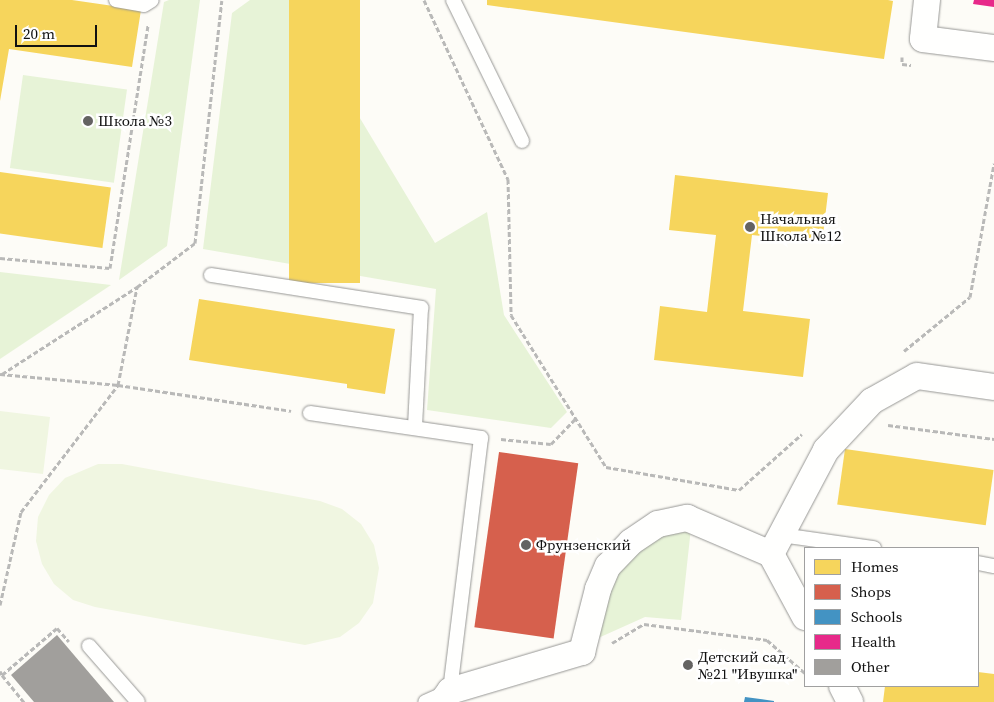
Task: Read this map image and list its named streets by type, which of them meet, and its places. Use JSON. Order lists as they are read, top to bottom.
{
  "places": [
    "Школа №3",
    "Начальная Школа №12",
    "Фрунзенский",
    "Детский сад №21 \"Ивушка\""
  ],
  "legend": [
    "Homes",
    "Shops",
    "Schools",
    "Health",
    "Other"
  ],
  "scale_bar": "20 m"
}
